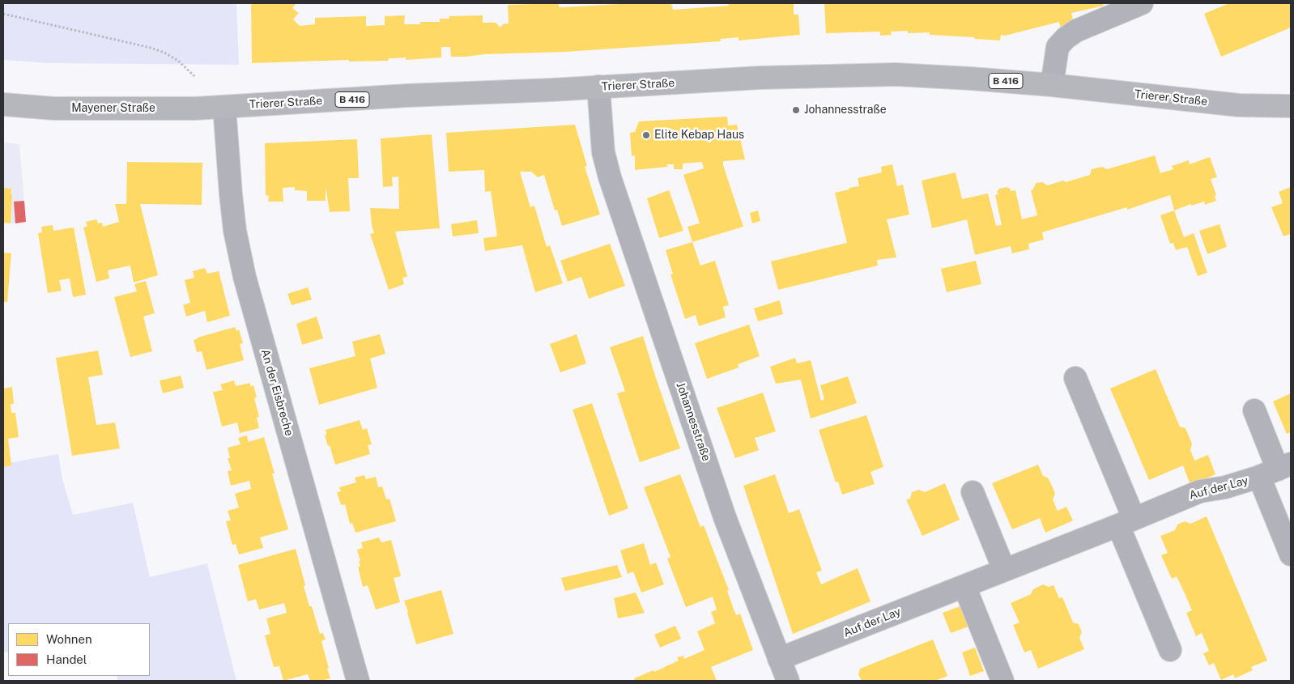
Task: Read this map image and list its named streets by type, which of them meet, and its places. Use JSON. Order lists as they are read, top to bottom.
{
  "streets": {
    "main road": ["B 416", "Trierer Straße", "Mayener Straße"],
    "street": ["An der Eisbreche", "Johannesstraße", "Auf der Lay"]
  },
  "crossings": [
    ["Trierer Straße", "Mayener Straße"],
    ["Trierer Straße", "An der Eisbreche"],
    ["Trierer Straße", "Johannesstraße"],
    ["Mayener Straße", "An der Eisbreche"],
    ["Johannesstraße", "Auf der Lay"]
  ],
  "places": ["Johannesstraße", "Elite Kebap Haus"],
  "legend": ["Wohnen", "Handel"]
}
